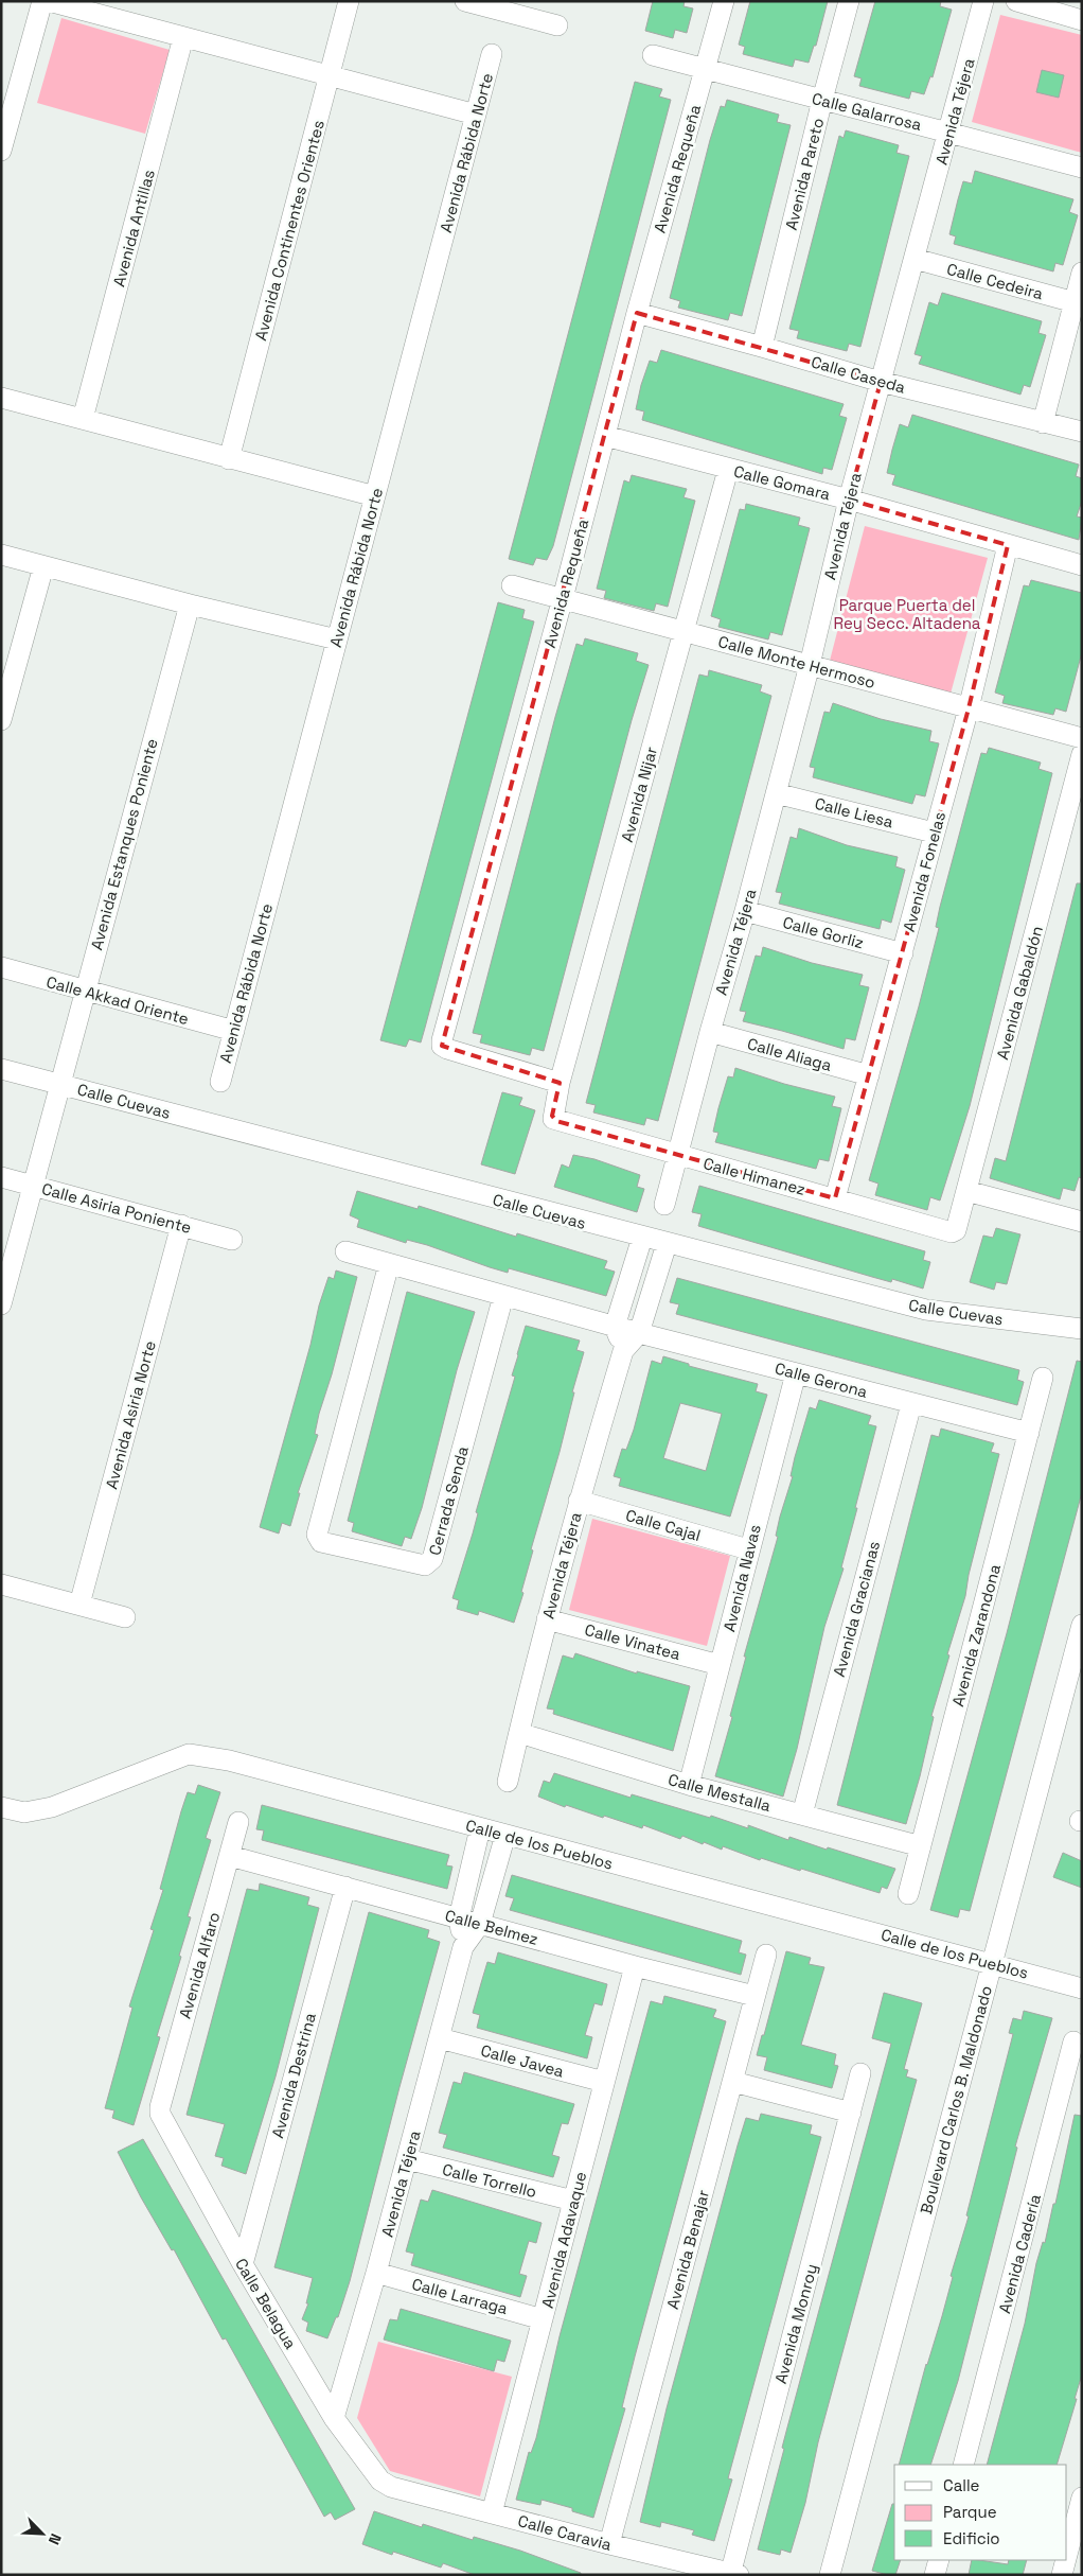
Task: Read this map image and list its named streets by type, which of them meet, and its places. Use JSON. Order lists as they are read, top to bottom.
{
  "streets": {
    "street": [
      "Calle Galarrosa",
      "Avenida Téjera",
      "Avenida Rábida Norte",
      "Avenida Requeña",
      "Avenida Pareto",
      "Avenida Antillas",
      "Avenida Continentes Orientes",
      "Calle Cedeira",
      "Calle Caseda",
      "Calle Gomara",
      "Calle Monte Hermoso",
      "Avenida Nijar",
      "Calle Liesa",
      "Avenida Estanques Poniente",
      "Avenida Fonelas",
      "Calle Gorliz",
      "Avenida Gabaldón",
      "Calle Akkad Oriente",
      "Calle Aliaga",
      "Calle Cuevas",
      "Calle Himanez",
      "Calle Asiria Poniente",
      "Calle Gerona",
      "Avenida Asiria Norte",
      "Cerrada Senda",
      "Calle Cajal",
      "Avenida Navas",
      "Avenida Gracianas",
      "Avenida Zarandona",
      "Calle Vinatea",
      "Calle Mestalla",
      "Calle de los Pueblos",
      "Calle Belmez",
      "Avenida Alfaro",
      "Calle Javea",
      "Avenida Destrina",
      "Boulevard Carlos B. Maldonado",
      "Calle Torrello",
      "Avenida Adavaque",
      "Avenida Benajar",
      "Avenida Cadería",
      "Calle Larraga",
      "Calle Belagua",
      "Avenida Monroy",
      "Calle Caravia"
    ]
  },
  "crossings": [
    ["Calle Galarrosa", "Avenida Téjera"],
    ["Calle Galarrosa", "Avenida Requeña"],
    ["Calle Galarrosa", "Avenida Pareto"],
    ["Avenida Téjera", "Calle Cedeira"],
    ["Avenida Téjera", "Calle Caseda"],
    ["Avenida Téjera", "Calle Gomara"],
    ["Avenida Téjera", "Calle Monte Hermoso"],
    ["Avenida Téjera", "Calle Liesa"],
    ["Avenida Téjera", "Calle Gorliz"],
    ["Avenida Téjera", "Calle Aliaga"],
    ["Avenida Téjera", "Calle Cuevas"],
    ["Avenida Téjera", "Calle Himanez"],
    ["Avenida Téjera", "Calle Gerona"],
    ["Avenida Téjera", "Calle Cajal"],
    ["Avenida Téjera", "Calle Vinatea"],
    ["Avenida Téjera", "Calle Mestalla"],
    ["Avenida Téjera", "Calle de los Pueblos"],
    ["Avenida Téjera", "Calle Belmez"],
    ["Avenida Téjera", "Calle Javea"],
    ["Avenida Téjera", "Calle Torrello"],
    ["Avenida Téjera", "Calle Larraga"],
    ["Avenida Téjera", "Calle Belagua"],
    ["Avenida Rábida Norte", "Calle Akkad Oriente"],
    ["Avenida Requeña", "Calle Caseda"],
    ["Avenida Requeña", "Calle Gomara"],
    ["Avenida Requeña", "Calle Monte Hermoso"],
    ["Avenida Requeña", "Avenida Nijar"],
    ["Avenida Pareto", "Calle Caseda"],
    ["Calle Gomara", "Avenida Nijar"],
    ["Calle Gomara", "Avenida Fonelas"],
    ["Calle Monte Hermoso", "Avenida Nijar"],
    ["Calle Monte Hermoso", "Avenida Fonelas"],
    ["Avenida Nijar", "Calle Himanez"],
    ["Calle Liesa", "Avenida Fonelas"],
    ["Avenida Estanques Poniente", "Calle Akkad Oriente"],
    ["Avenida Estanques Poniente", "Calle Cuevas"],
    ["Avenida Estanques Poniente", "Calle Asiria Poniente"],
    ["Avenida Fonelas", "Calle Gorliz"],
    ["Avenida Fonelas", "Calle Aliaga"],
    ["Avenida Fonelas", "Calle Himanez"],
    ["Avenida Gabaldón", "Calle Himanez"],
    ["Calle Asiria Poniente", "Avenida Asiria Norte"],
    ["Calle Gerona", "Avenida Navas"],
    ["Calle Gerona", "Avenida Gracianas"],
    ["Calle Gerona", "Avenida Zarandona"],
    ["Calle Cajal", "Avenida Navas"],
    ["Avenida Navas", "Calle Vinatea"],
    ["Avenida Navas", "Calle Mestalla"],
    ["Avenida Gracianas", "Calle Mestalla"],
    ["Avenida Zarandona", "Calle Mestalla"],
    ["Calle de los Pueblos", "Boulevard Carlos B. Maldonado"],
    ["Calle Belmez", "Avenida Alfaro"],
    ["Calle Belmez", "Avenida Destrina"],
    ["Calle Belmez", "Avenida Adavaque"],
    ["Calle Belmez", "Avenida Benajar"],
    ["Avenida Alfaro", "Calle Belagua"],
    ["Calle Javea", "Avenida Adavaque"],
    ["Avenida Destrina", "Calle Belagua"],
    ["Calle Torrello", "Avenida Adavaque"],
    ["Avenida Adavaque", "Calle Larraga"],
    ["Avenida Adavaque", "Calle Caravia"],
    ["Avenida Benajar", "Calle Caravia"],
    ["Calle Belagua", "Calle Caravia"],
    ["Avenida Monroy", "Calle Caravia"]
  ],
  "parks": ["Parque Puerta del Rey Secc. Altadena"],
  "legend": ["Calle", "Parque", "Edificio"],
  "north": "bottom right"
}
